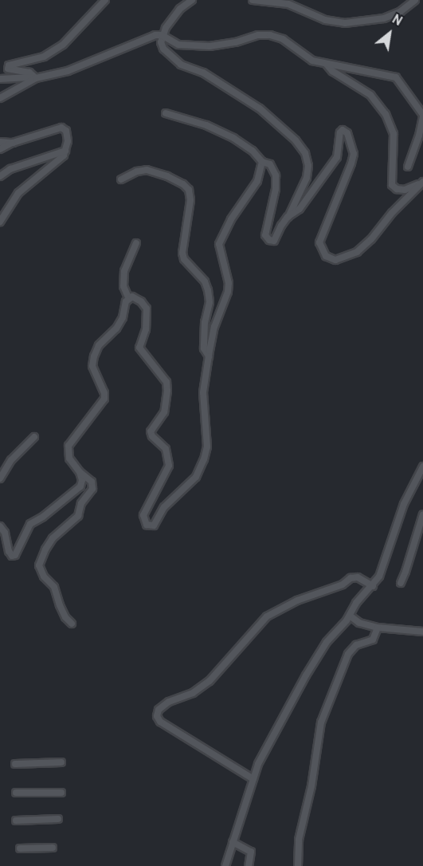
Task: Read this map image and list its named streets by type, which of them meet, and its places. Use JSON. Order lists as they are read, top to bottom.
{
  "north": "top right"
}
